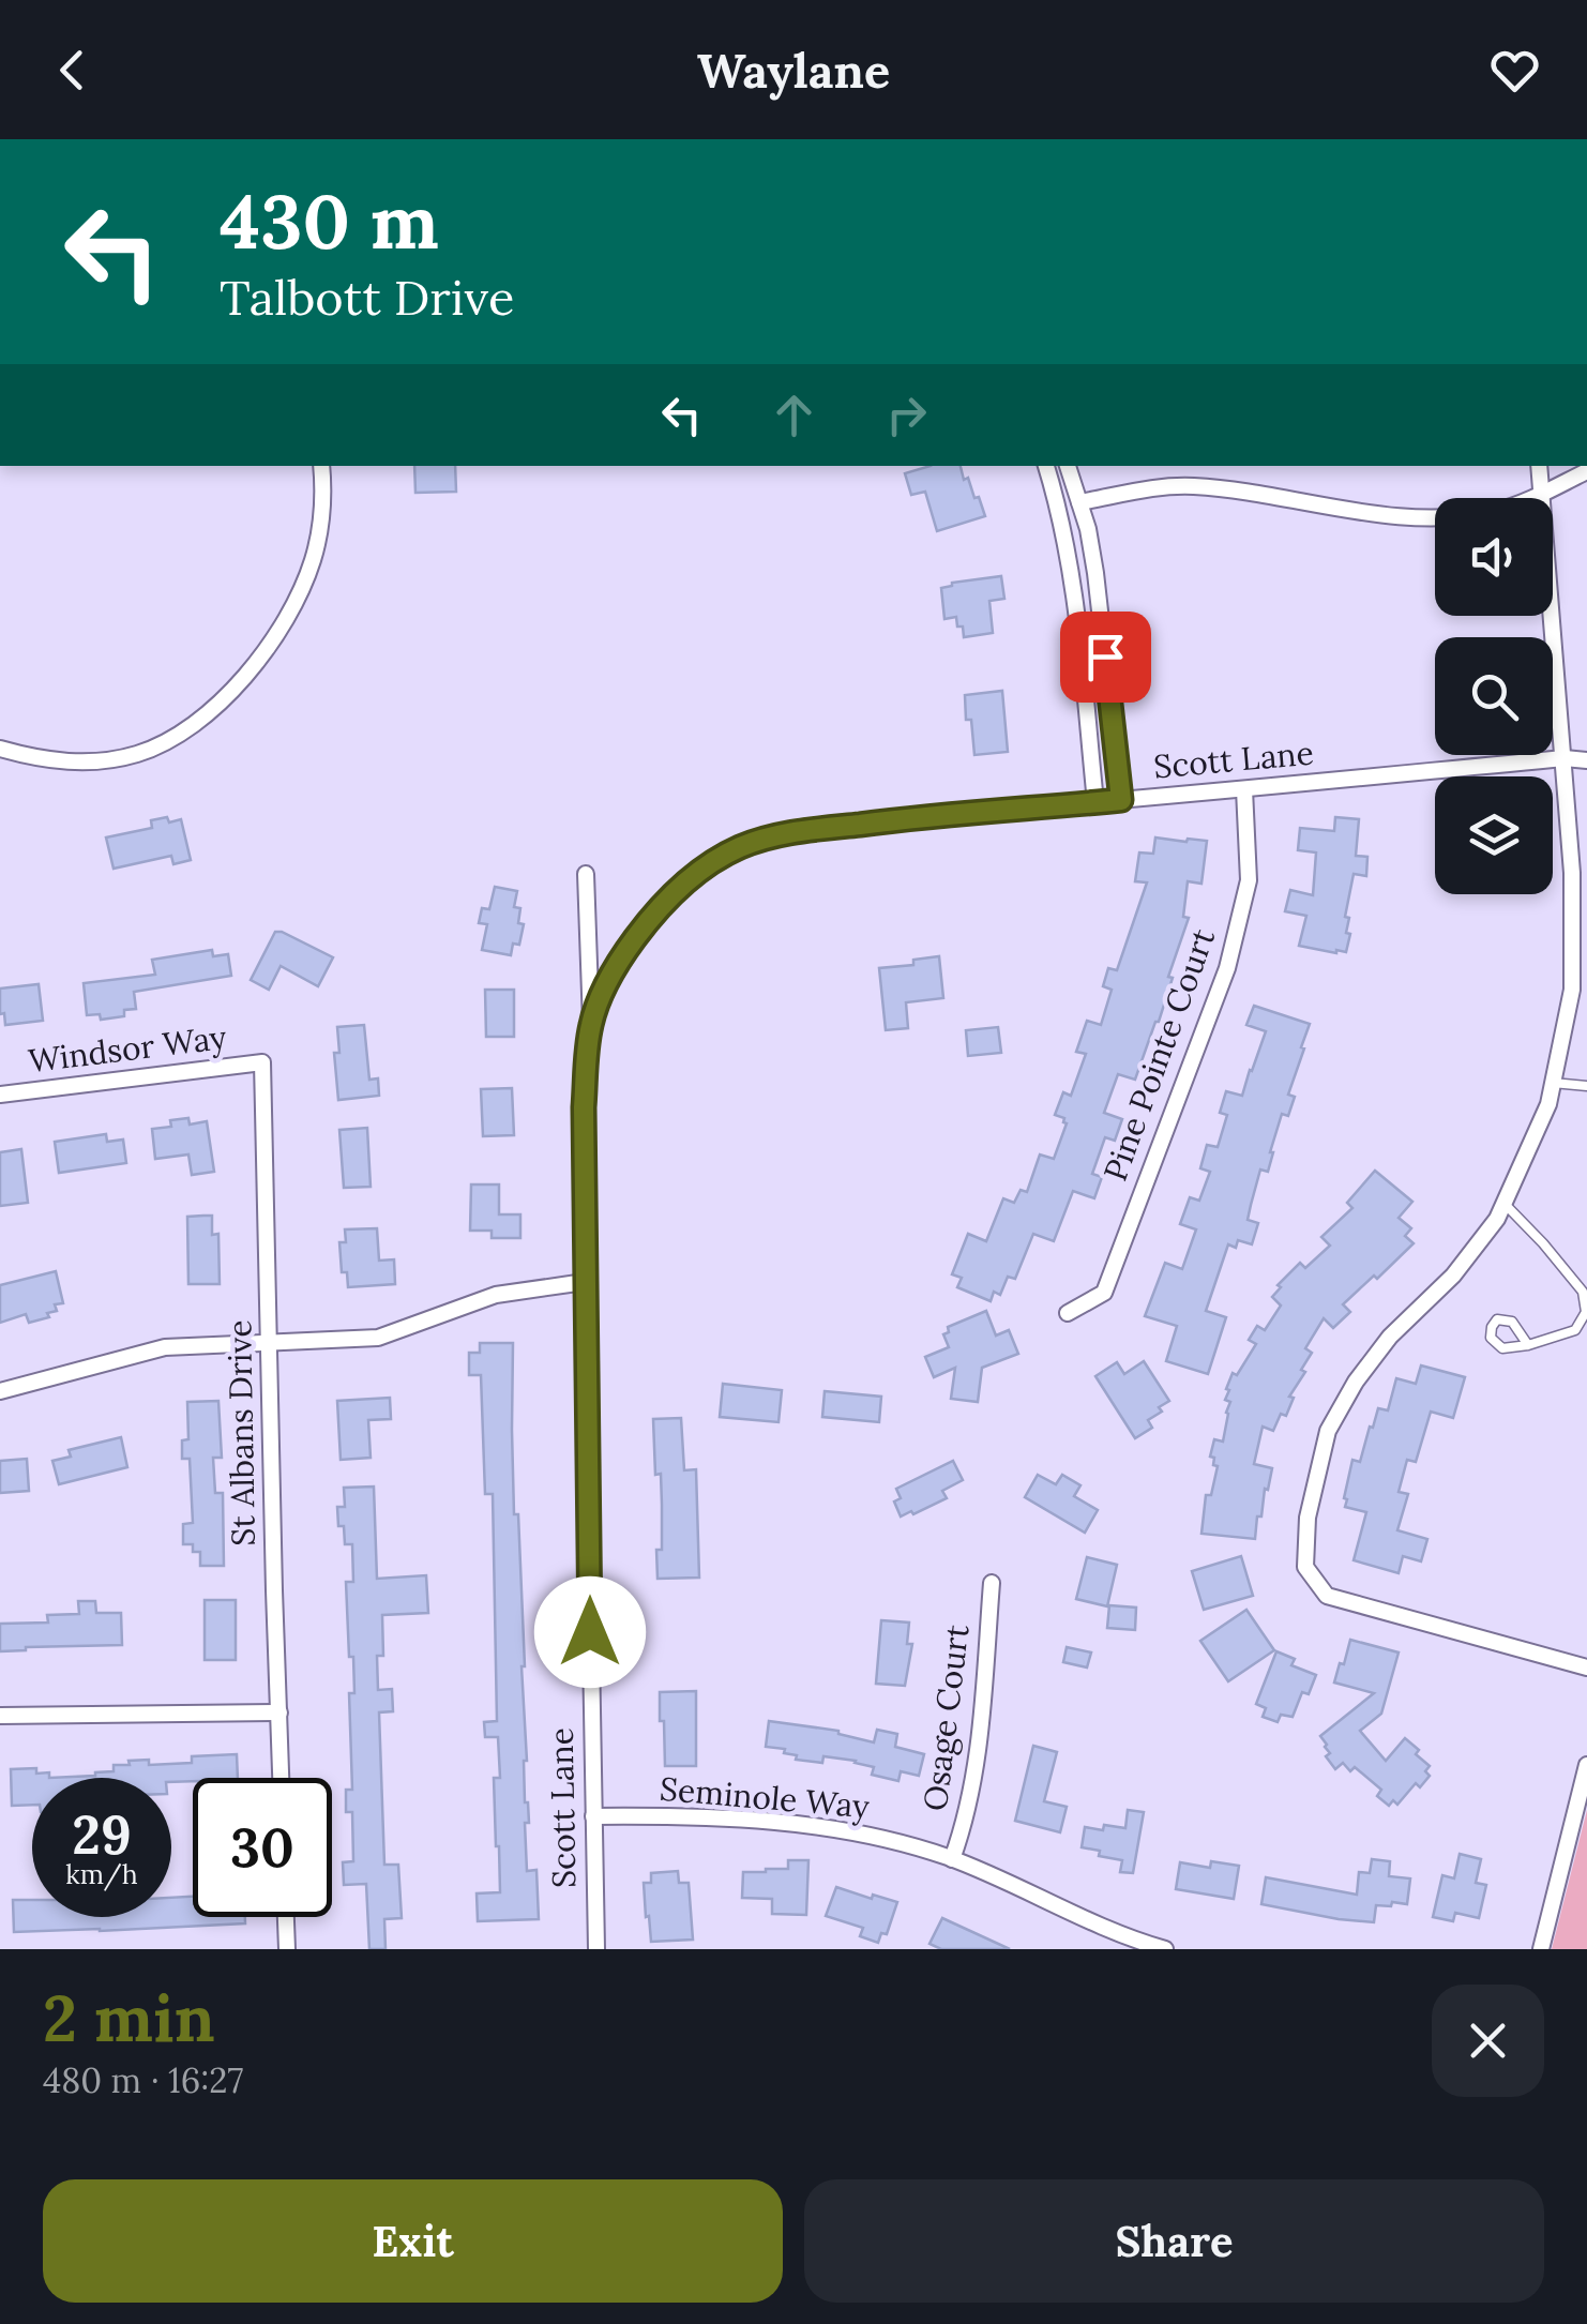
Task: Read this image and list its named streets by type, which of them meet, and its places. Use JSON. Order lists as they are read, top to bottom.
{
  "streets": {
    "street": [
      "Scott Lane",
      "Windsor Way",
      "Pine Pointe Court",
      "St Albans Drive",
      "Osage Court",
      "Seminole Way"
    ]
  },
  "crossings": [
    ["Scott Lane", "Pine Pointe Court"],
    ["Scott Lane", "Seminole Way"],
    ["Windsor Way", "St Albans Drive"],
    ["Osage Court", "Seminole Way"]
  ],
  "page": {
    "header": "Waylane",
    "turn": ["430 m", "Talbott Drive"],
    "speed": "29 km/h",
    "limit": "30",
    "heading": ["2 min", "480 m · 16:27"],
    "buttons": ["Exit", "Share"]
  }
}
